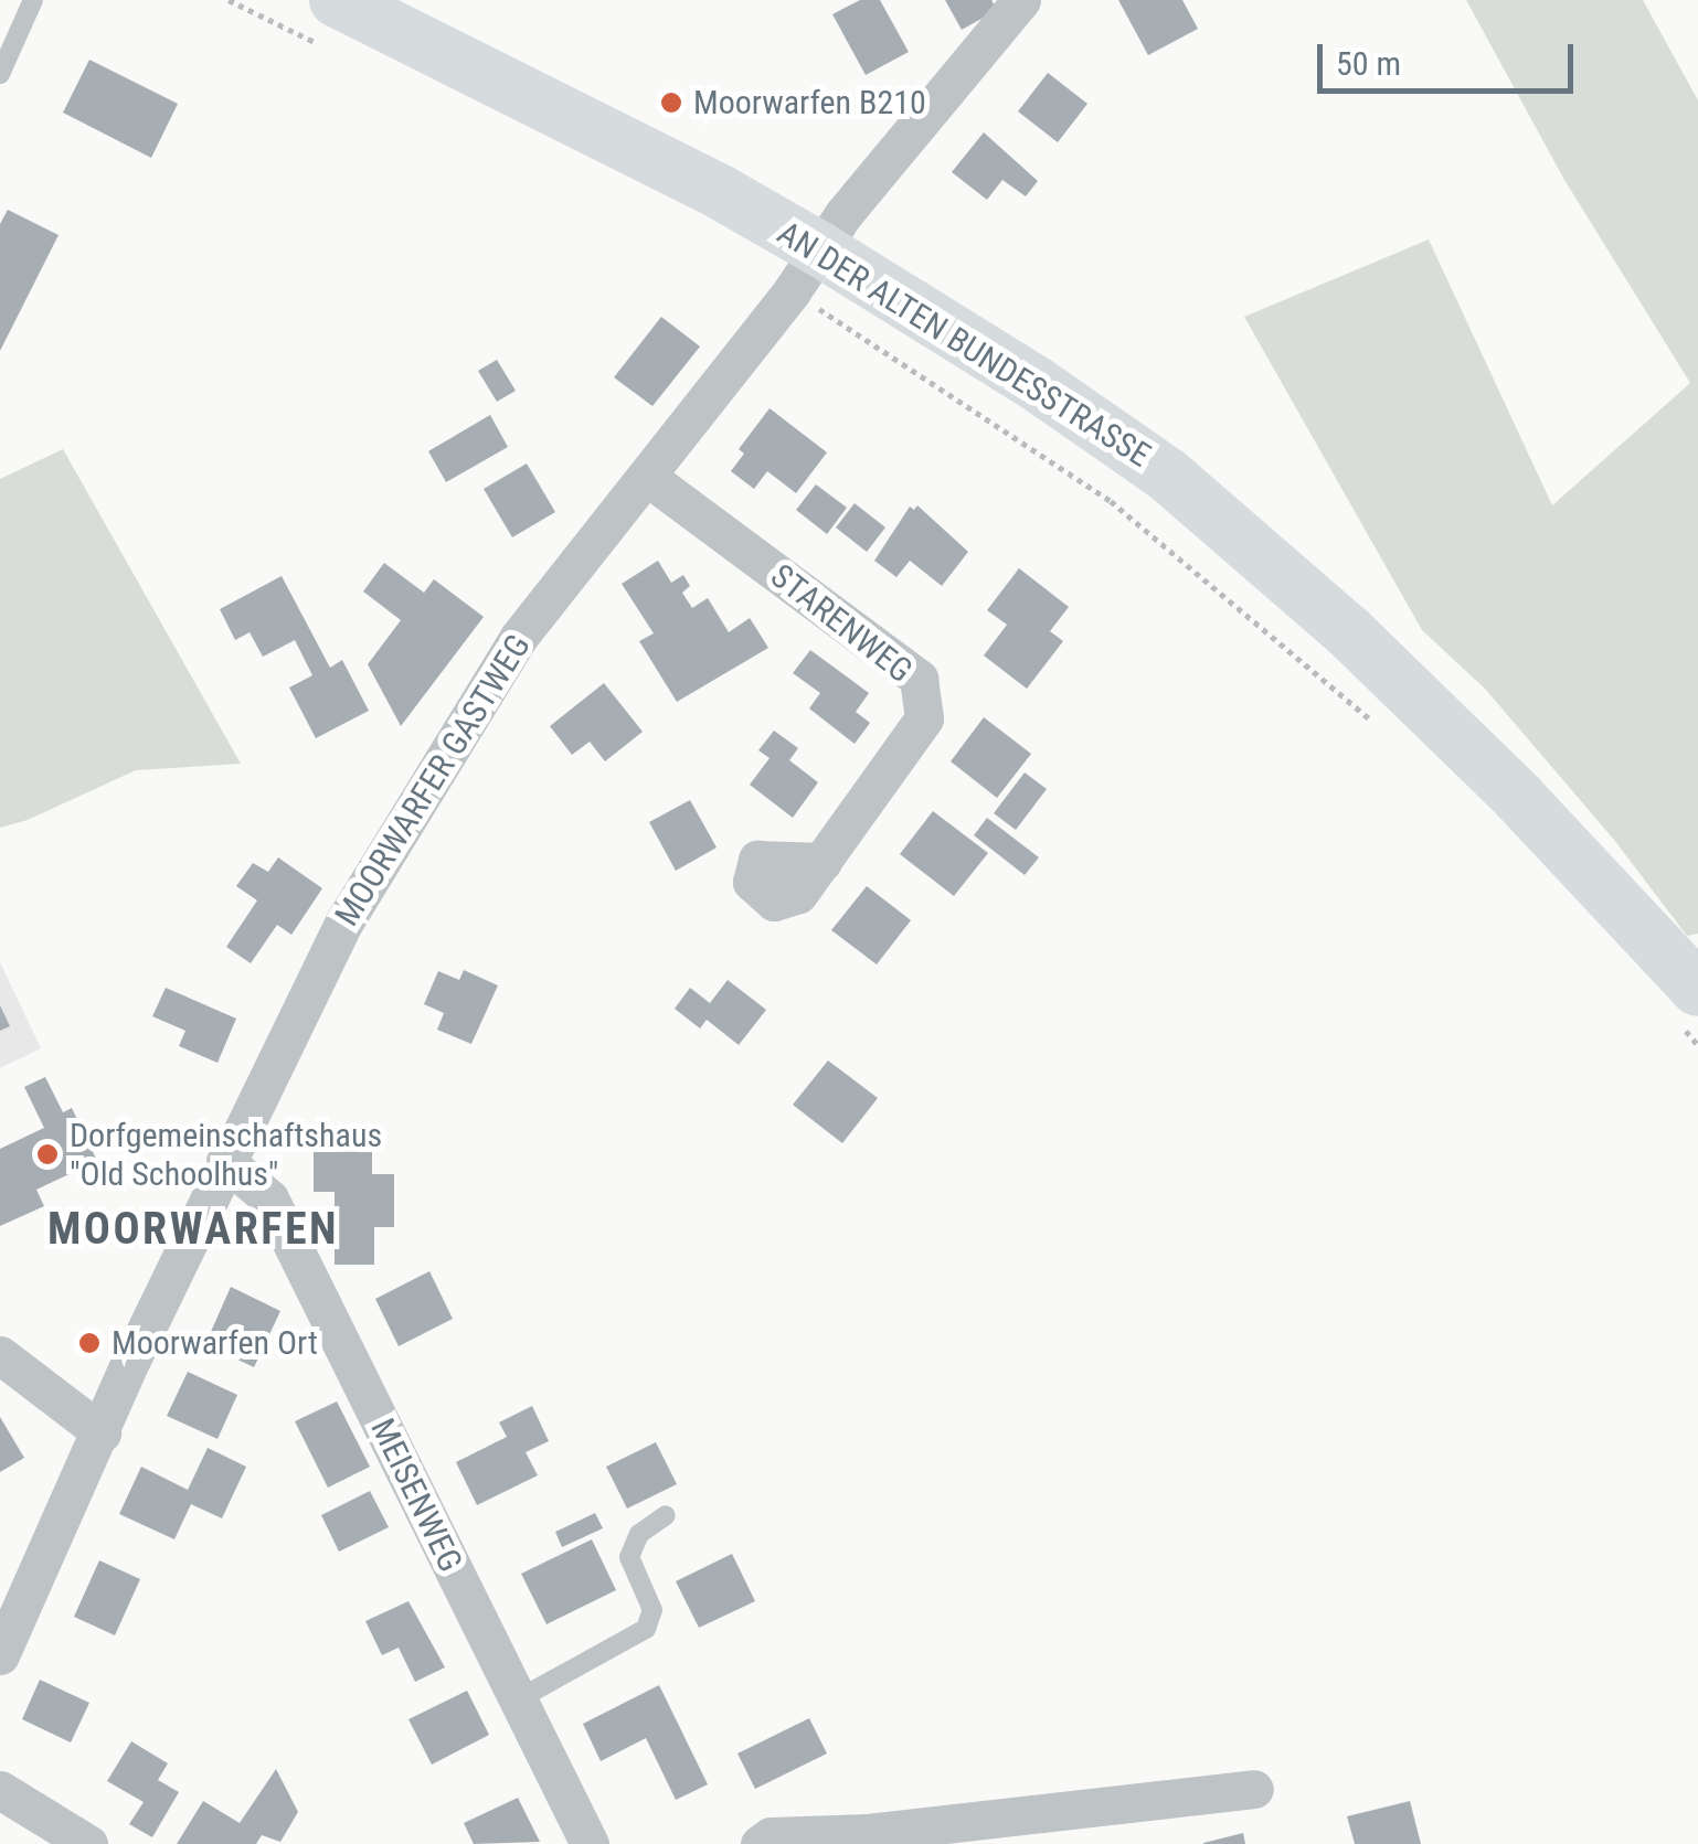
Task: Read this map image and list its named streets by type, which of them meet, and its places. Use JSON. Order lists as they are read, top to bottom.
{
  "streets": {
    "street": [
      "AN DER ALTEN BUNDESSTRASSE",
      "STARENWEG",
      "MOORWARFER GASTWEG",
      "MEISENWEG"
    ]
  },
  "crossings": [
    ["AN DER ALTEN BUNDESSTRASSE", "MOORWARFER GASTWEG"],
    ["STARENWEG", "MOORWARFER GASTWEG"],
    ["MOORWARFER GASTWEG", "MEISENWEG"]
  ],
  "districts": ["MOORWARFEN"],
  "places": ["Moorwarfen B210", "Dorfgemeinschaftshaus \"Old Schoolhus\"", "Moorwarfen Ort"],
  "scale_bar": "50 m"
}
